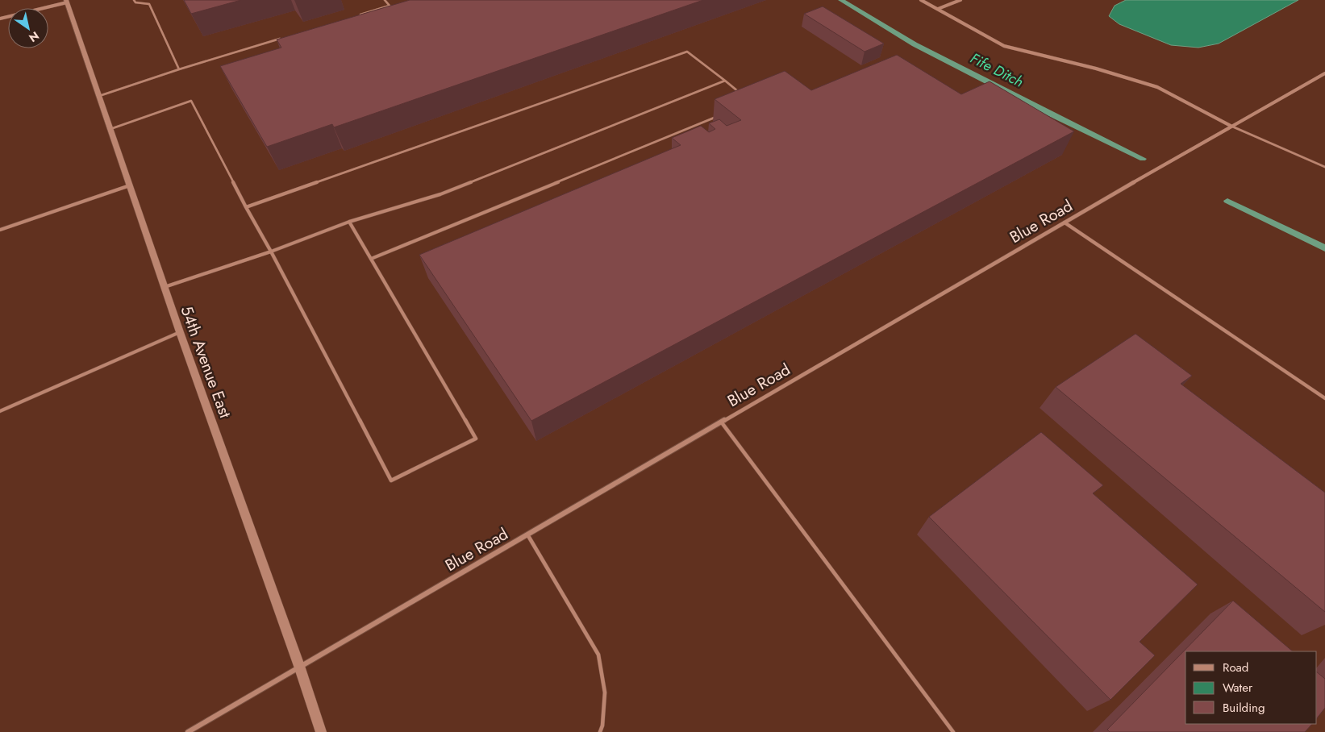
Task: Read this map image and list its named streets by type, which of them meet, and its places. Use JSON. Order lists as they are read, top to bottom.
{
  "streets": {
    "main road": ["54th Avenue East"],
    "street": ["Blue Road"]
  },
  "crossings": [
    ["Blue Road", "54th Avenue East"]
  ],
  "water": ["Fife Ditch"],
  "legend": ["Road", "Water", "Building"],
  "north": "bottom right"
}
